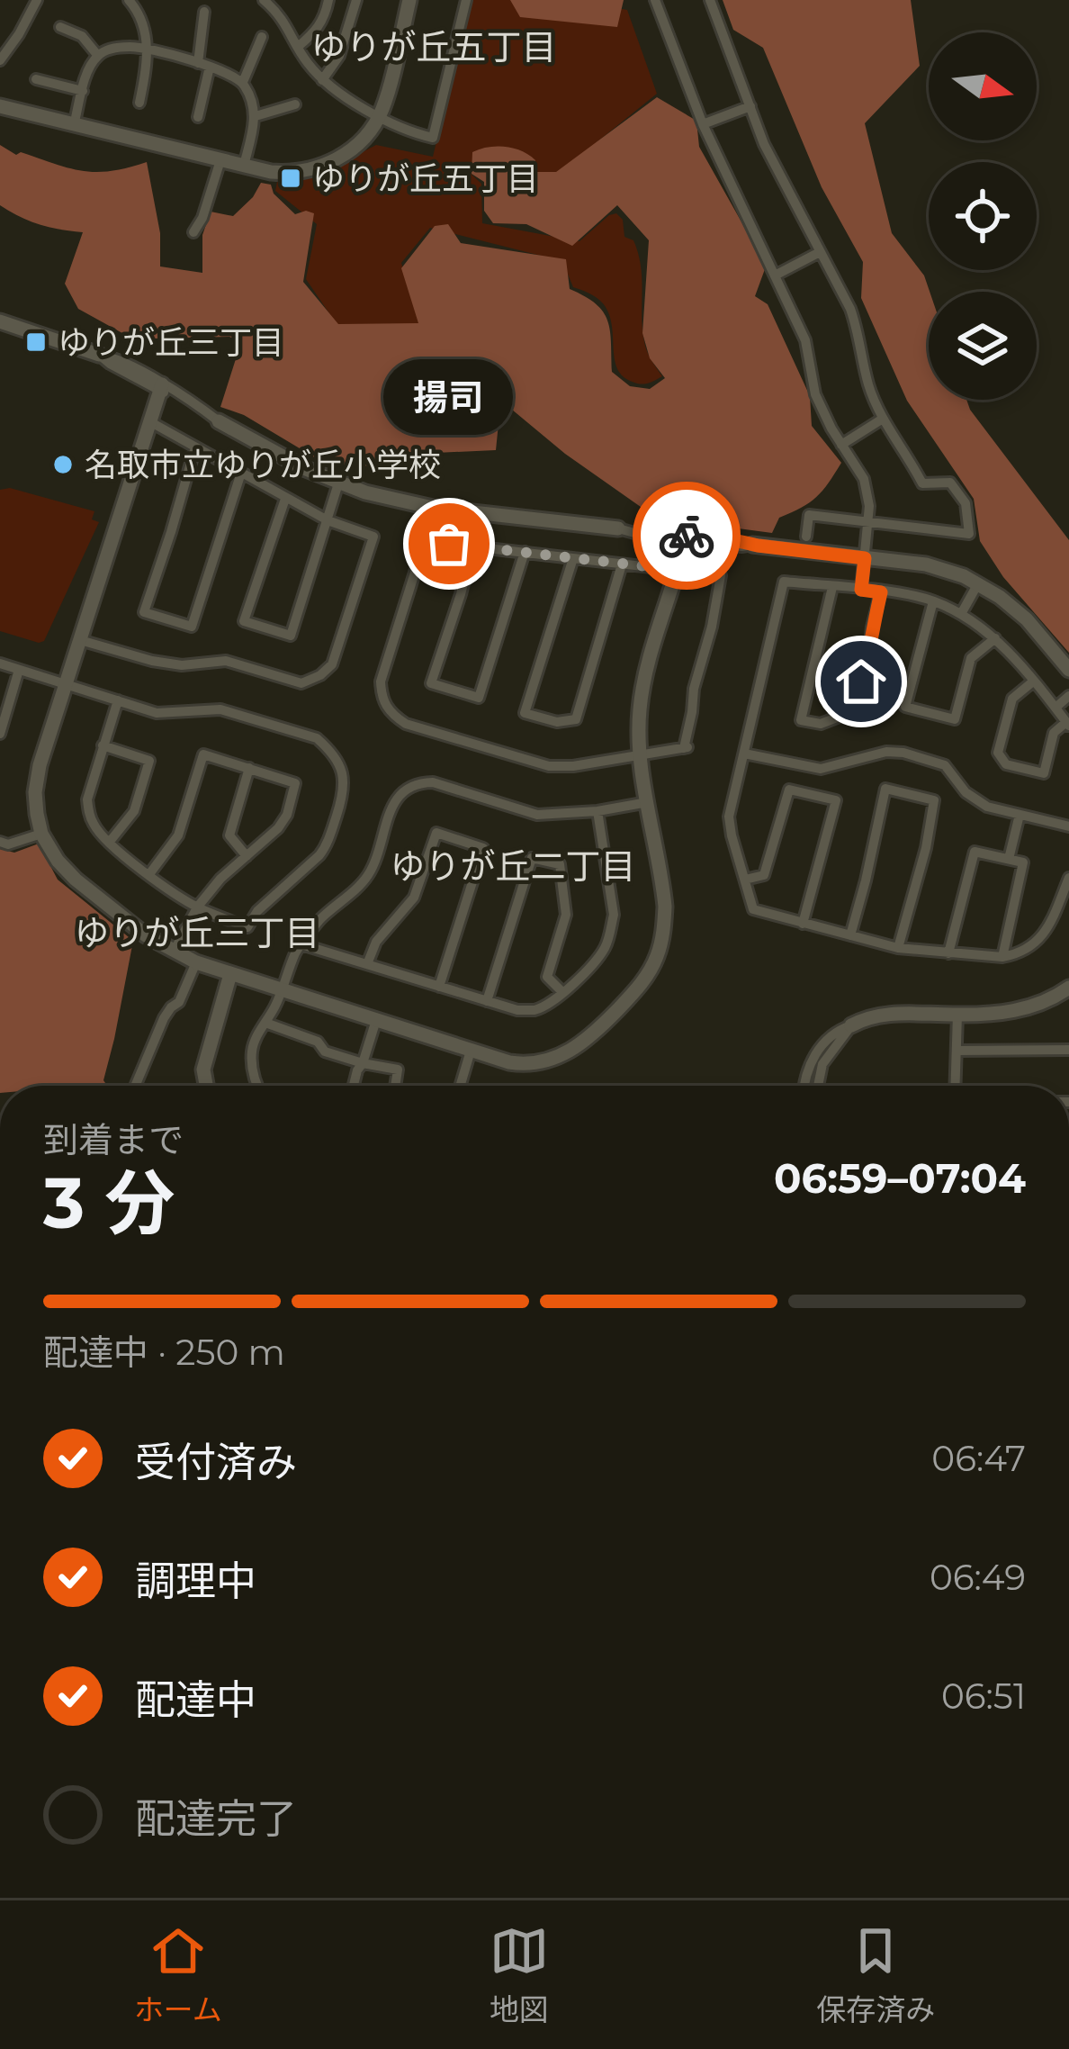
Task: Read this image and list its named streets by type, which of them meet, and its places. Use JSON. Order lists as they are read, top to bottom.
{
  "districts": ["ゆりが丘五丁目", "ゆりが丘二丁目", "ゆりが丘三丁目"],
  "places": {
    "transit": ["ゆりが丘五丁目", "ゆりが丘三丁目"],
    "other": ["名取市立ゆりが丘小学校", "揚司"]
  },
  "north": "right",
  "page": {
    "bubble": "揚司",
    "heading": ["3 分", "到着まで", "06:59–07:04"],
    "bar": "配達中 · 250 m",
    "list": [
      ["受付済み", "06:47"],
      ["調理中", "06:49"],
      ["配達中", "06:51"],
      "配達完了"
    ],
    "tabs": ["ホーム", "地図", "保存済み"]
  }
}
